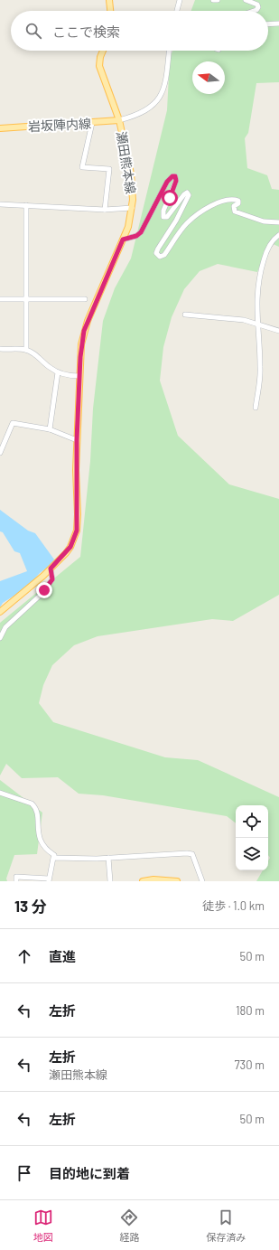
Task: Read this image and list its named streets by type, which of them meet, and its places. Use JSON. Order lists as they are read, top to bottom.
{
  "streets": {
    "main road": ["岩坂陣内線", "瀬田熊本線"]
  },
  "crossings": [
    ["岩坂陣内線", "瀬田熊本線"]
  ],
  "north": "left",
  "page": {
    "search": "ここで検索",
    "heading": ["13 分", "徒歩 · 1.0 km"],
    "list": [
      ["直進", "50 m"],
      ["左折", "180 m"],
      ["左折", "瀬田熊本線", "730 m"],
      ["左折", "50 m"],
      "目的地に到着"
    ],
    "nav": ["地図", "経路", "保存済み"]
  }
}
